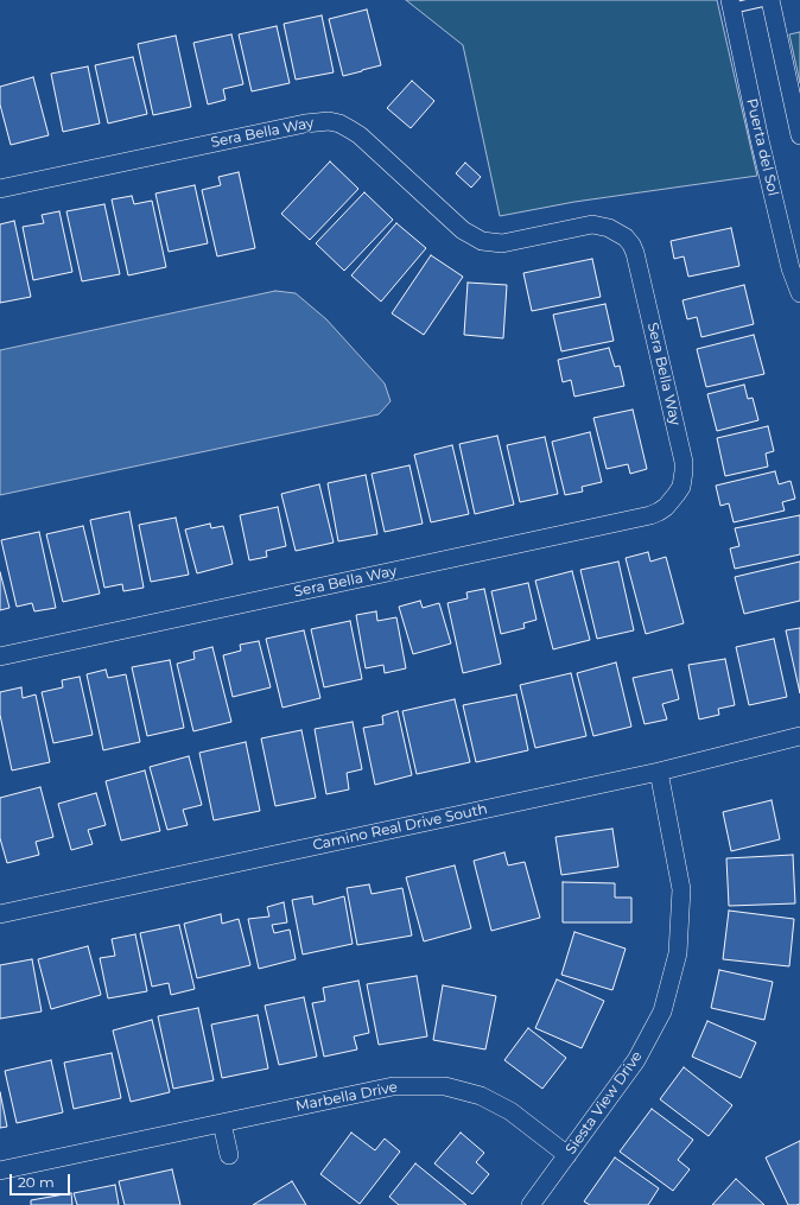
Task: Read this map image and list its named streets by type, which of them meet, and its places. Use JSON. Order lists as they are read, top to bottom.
{
  "streets": {
    "street": [
      "Sera Bella Way",
      "Puerta del Sol",
      "Camino Real Drive South",
      "Marbella Drive",
      "Siesta View Drive"
    ]
  },
  "crossings": [
    ["Camino Real Drive South", "Siesta View Drive"],
    ["Marbella Drive", "Siesta View Drive"]
  ],
  "scale_bar": "20 m"
}
